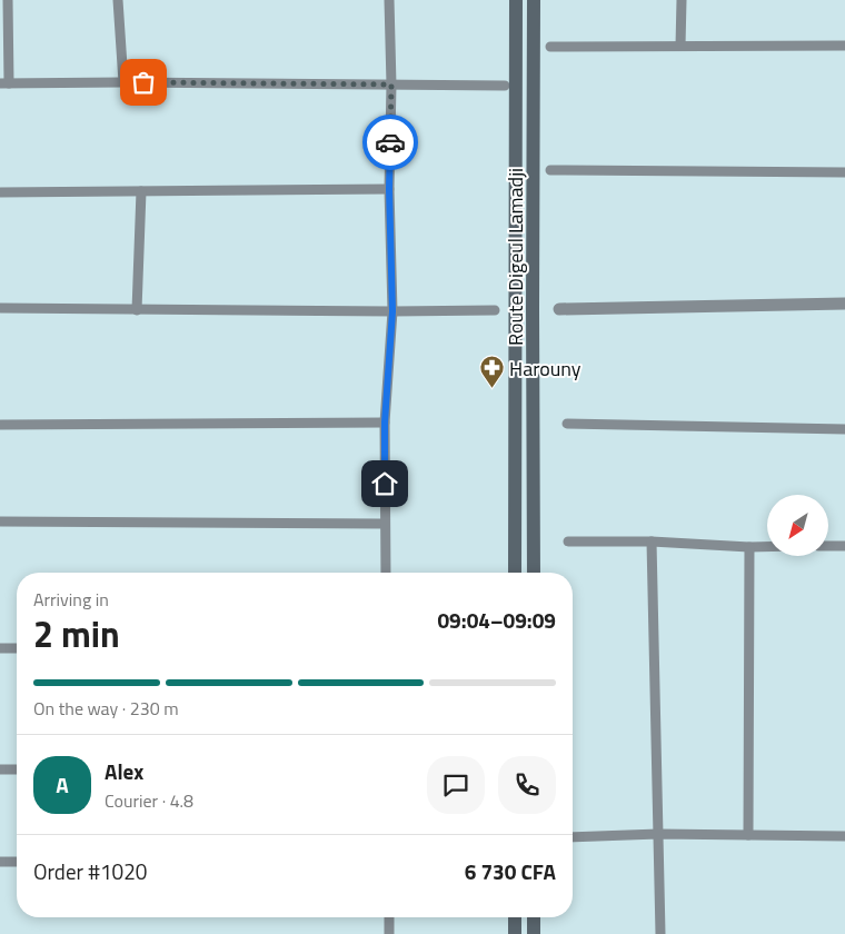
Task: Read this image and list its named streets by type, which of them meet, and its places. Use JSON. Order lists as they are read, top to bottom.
{
  "streets": {
    "main road": ["Route Digeul Lamadji"]
  },
  "places": {
    "pharmacy": ["Harouny"]
  },
  "north": "bottom left",
  "page": {
    "heading": ["2 min", "Arriving in", "09:04–09:09"],
    "panel": [
      "Alex",
      "Courier · 4.8",
      "Order #1020",
      "6 730 CFA"
    ],
    "bar": "On the way · 230 m",
    "round": "A"
  }
}
